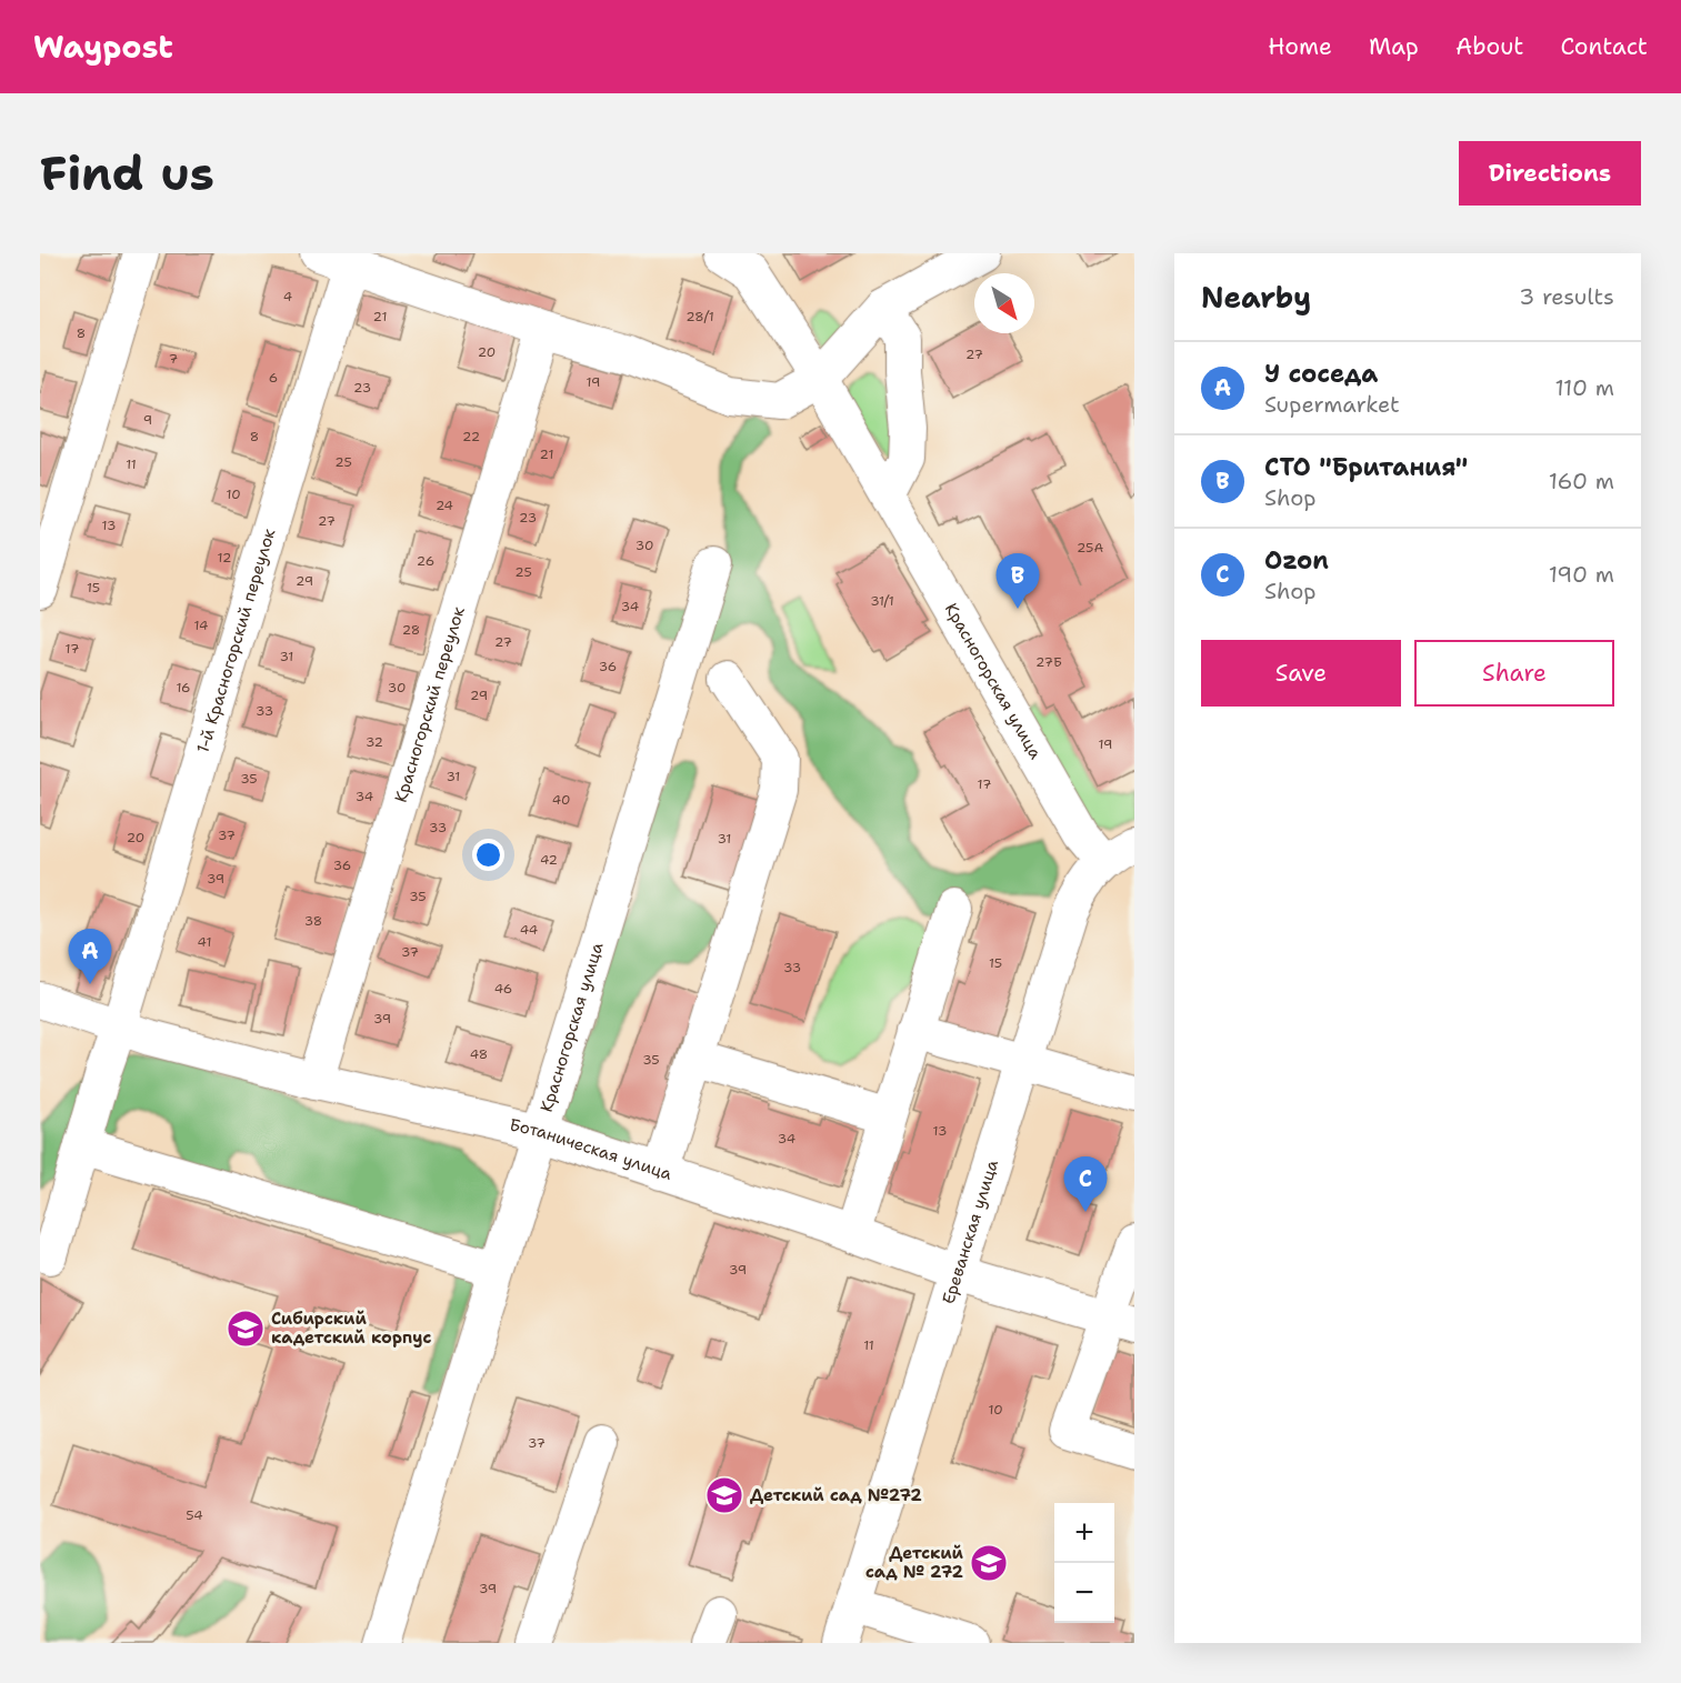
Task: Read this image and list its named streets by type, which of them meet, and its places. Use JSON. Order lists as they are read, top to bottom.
{
  "streets": {
    "street": [
      "1-й Красногорский переулок",
      "Красногорская улица",
      "Красногорский переулок",
      "Ботаническая улица",
      "Ереванская улица"
    ]
  },
  "crossings": [
    ["1-й Красногорский переулок", "Ботаническая улица"],
    ["Красногорская улица", "Ботаническая улица"],
    ["Красногорская улица", "Ереванская улица"],
    ["Красногорский переулок", "Ботаническая улица"],
    ["Ботаническая улица", "Ереванская улица"]
  ],
  "places": {
    "school or university": ["Сибирский кадетский корпус", "Детский сад №272", "Детский сад № 272"]
  },
  "house_numbers": [
    "4",
    "21",
    "28/1",
    "8",
    "20",
    "27",
    "7",
    "6",
    "19",
    "23",
    "9",
    "8",
    "22",
    "21",
    "25",
    "11",
    "10",
    "24",
    "23",
    "27",
    "13",
    "30",
    "25А",
    "12",
    "26",
    "25",
    "29",
    "15",
    "31/1",
    "34",
    "14",
    "28",
    "27",
    "17",
    "31",
    "27Б",
    "36",
    "16",
    "30",
    "29",
    "33",
    "32",
    "19",
    "31",
    "35",
    "17",
    "34",
    "40",
    "33",
    "37",
    "20",
    "31",
    "42",
    "36",
    "39",
    "35",
    "38",
    "44",
    "41",
    "37",
    "15",
    "33",
    "46",
    "39",
    "48",
    "35",
    "13",
    "34",
    "39",
    "11",
    "10",
    "37",
    "54",
    "39"
  ],
  "north": "bottom right",
  "page": {
    "header": "Waypost",
    "nav": [
      "Home",
      "Map",
      "About",
      "Contact"
    ],
    "buttons": [
      "Directions",
      ["Save", "Share"]
    ],
    "title": "Find us",
    "heading": ["Nearby", "3 results"],
    "list": [
      {
        "mark": "A",
        "name": "У соседа",
        "note": "Supermarket",
        "value": "110 m"
      },
      {
        "mark": "B",
        "name": "СТО \"Британия\"",
        "note": "Shop",
        "value": "160 m"
      },
      {
        "mark": "C",
        "name": "Ozon",
        "note": "Shop",
        "value": "190 m"
      }
    ],
    "pins": ["B", "A", "C"],
    "map_buttons": ["+", "−"]
  }
}
